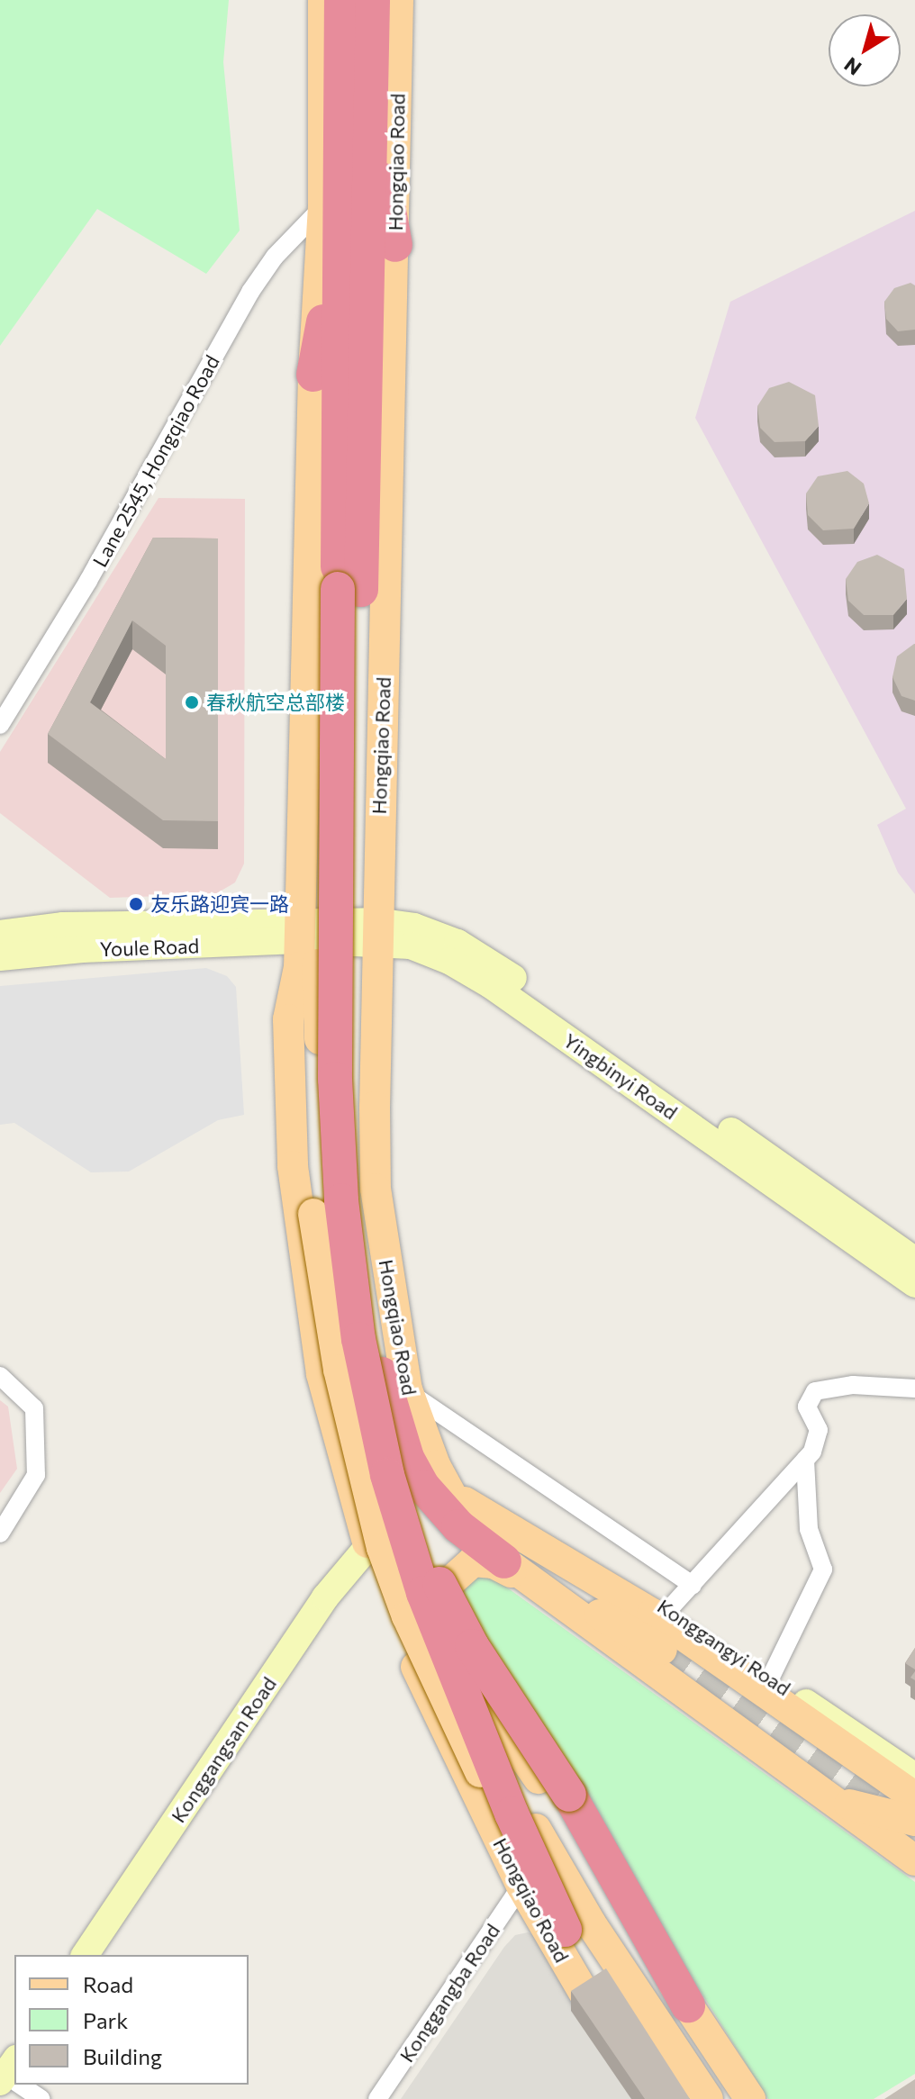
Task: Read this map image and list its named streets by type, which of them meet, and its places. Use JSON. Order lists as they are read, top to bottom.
{
  "streets": {
    "main road": [
      "Hongqiao Road",
      "Youle Road",
      "Yingbinyi Road",
      "Konggangyi Road",
      "Konggangsan Road"
    ],
    "street": ["Lane 2545, Hongqiao Road", "Konggangba Road"]
  },
  "crossings": [
    ["Hongqiao Road", "Youle Road"],
    ["Hongqiao Road", "Yingbinyi Road"],
    ["Hongqiao Road", "Konggangyi Road"],
    ["Hongqiao Road", "Konggangsan Road"],
    ["Hongqiao Road", "Konggangba Road"],
    ["Youle Road", "Yingbinyi Road"]
  ],
  "places": ["春秋航空总部楼", "友乐路迎宾一路"],
  "legend": ["Road", "Park", "Building"],
  "north": "bottom left"
}
